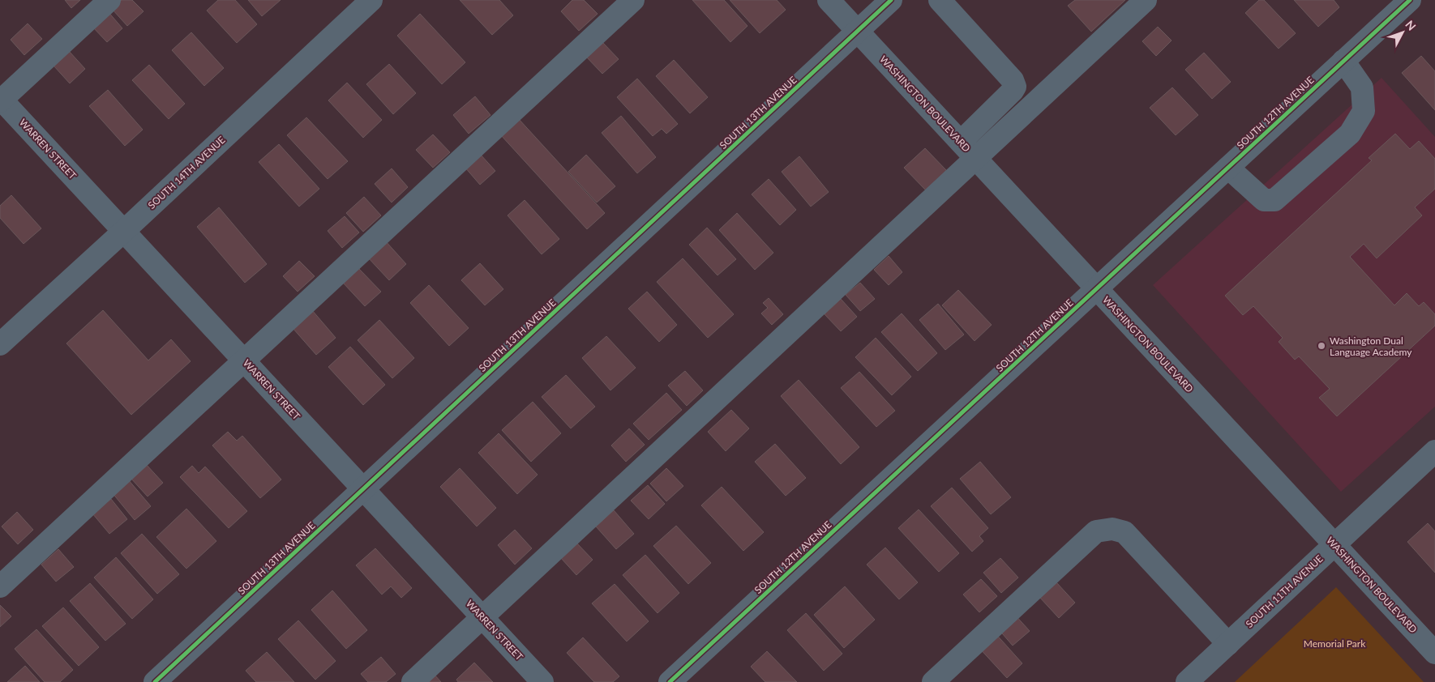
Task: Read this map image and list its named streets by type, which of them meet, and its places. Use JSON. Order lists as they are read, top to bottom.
{
  "streets": {
    "street": [
      "WASHINGTON BOULEVARD",
      "SOUTH 13TH AVENUE",
      "SOUTH 12TH AVENUE",
      "WARREN STREET",
      "SOUTH 14TH AVENUE",
      "SOUTH 11TH AVENUE"
    ]
  },
  "crossings": [
    ["WASHINGTON BOULEVARD", "SOUTH 13TH AVENUE"],
    ["WASHINGTON BOULEVARD", "SOUTH 12TH AVENUE"],
    ["WASHINGTON BOULEVARD", "SOUTH 11TH AVENUE"],
    ["SOUTH 13TH AVENUE", "WARREN STREET"],
    ["WARREN STREET", "SOUTH 14TH AVENUE"]
  ],
  "parks": ["Memorial Park"],
  "places": ["Washington Dual Language Academy"],
  "north": "top right"
}
